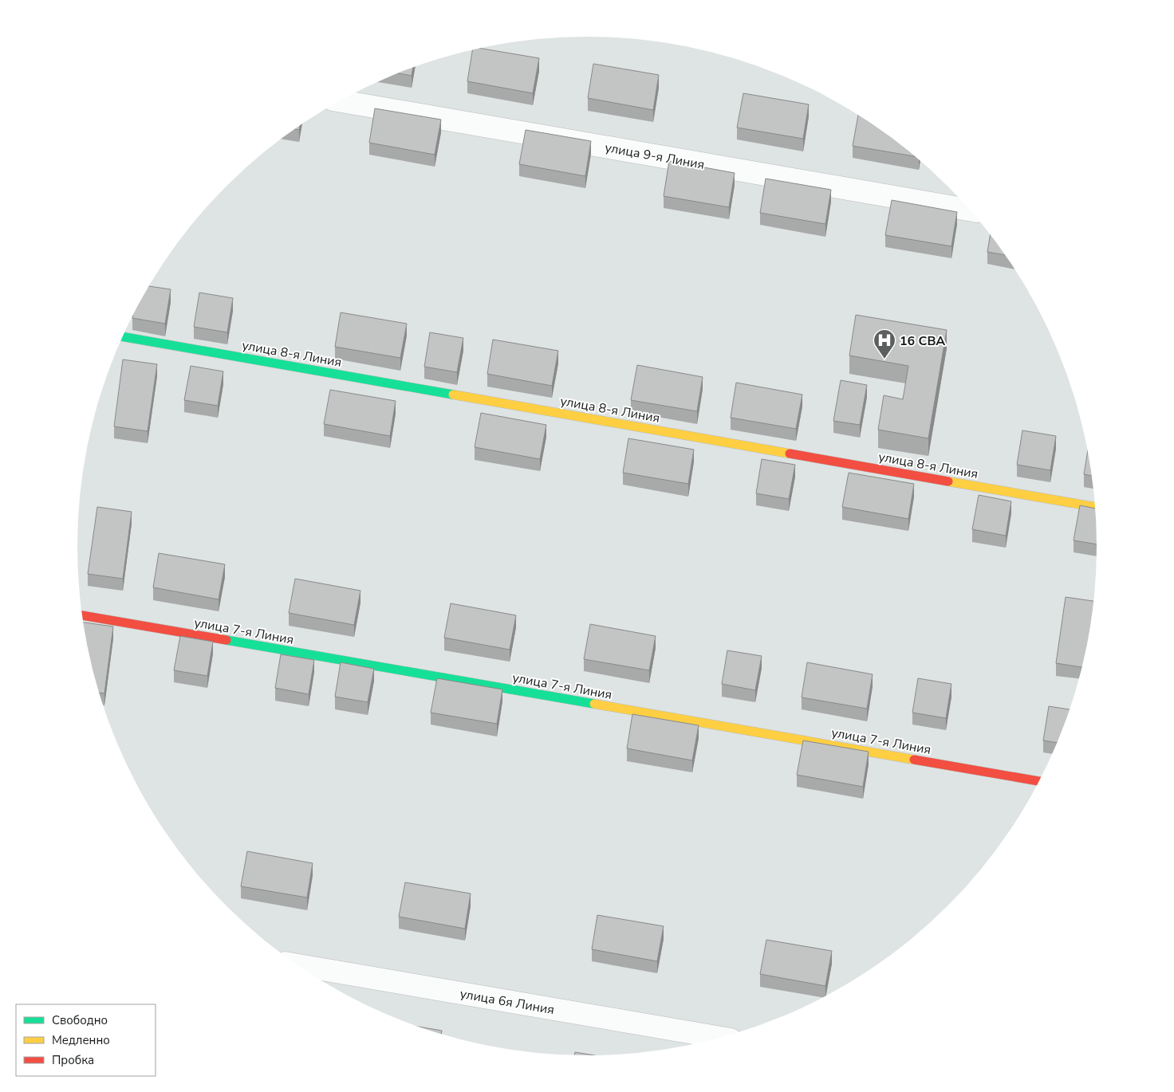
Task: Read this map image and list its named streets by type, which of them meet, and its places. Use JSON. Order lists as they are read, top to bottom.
{
  "streets": {
    "street": [
      "улица 9-я Линия",
      "улица 8-я Линия",
      "улица 7-я Линия",
      "улица 6я Линия"
    ]
  },
  "places": {
    "hospital": ["16 СВА"]
  },
  "legend": ["Свободно", "Медленно", "Пробка"]
}
